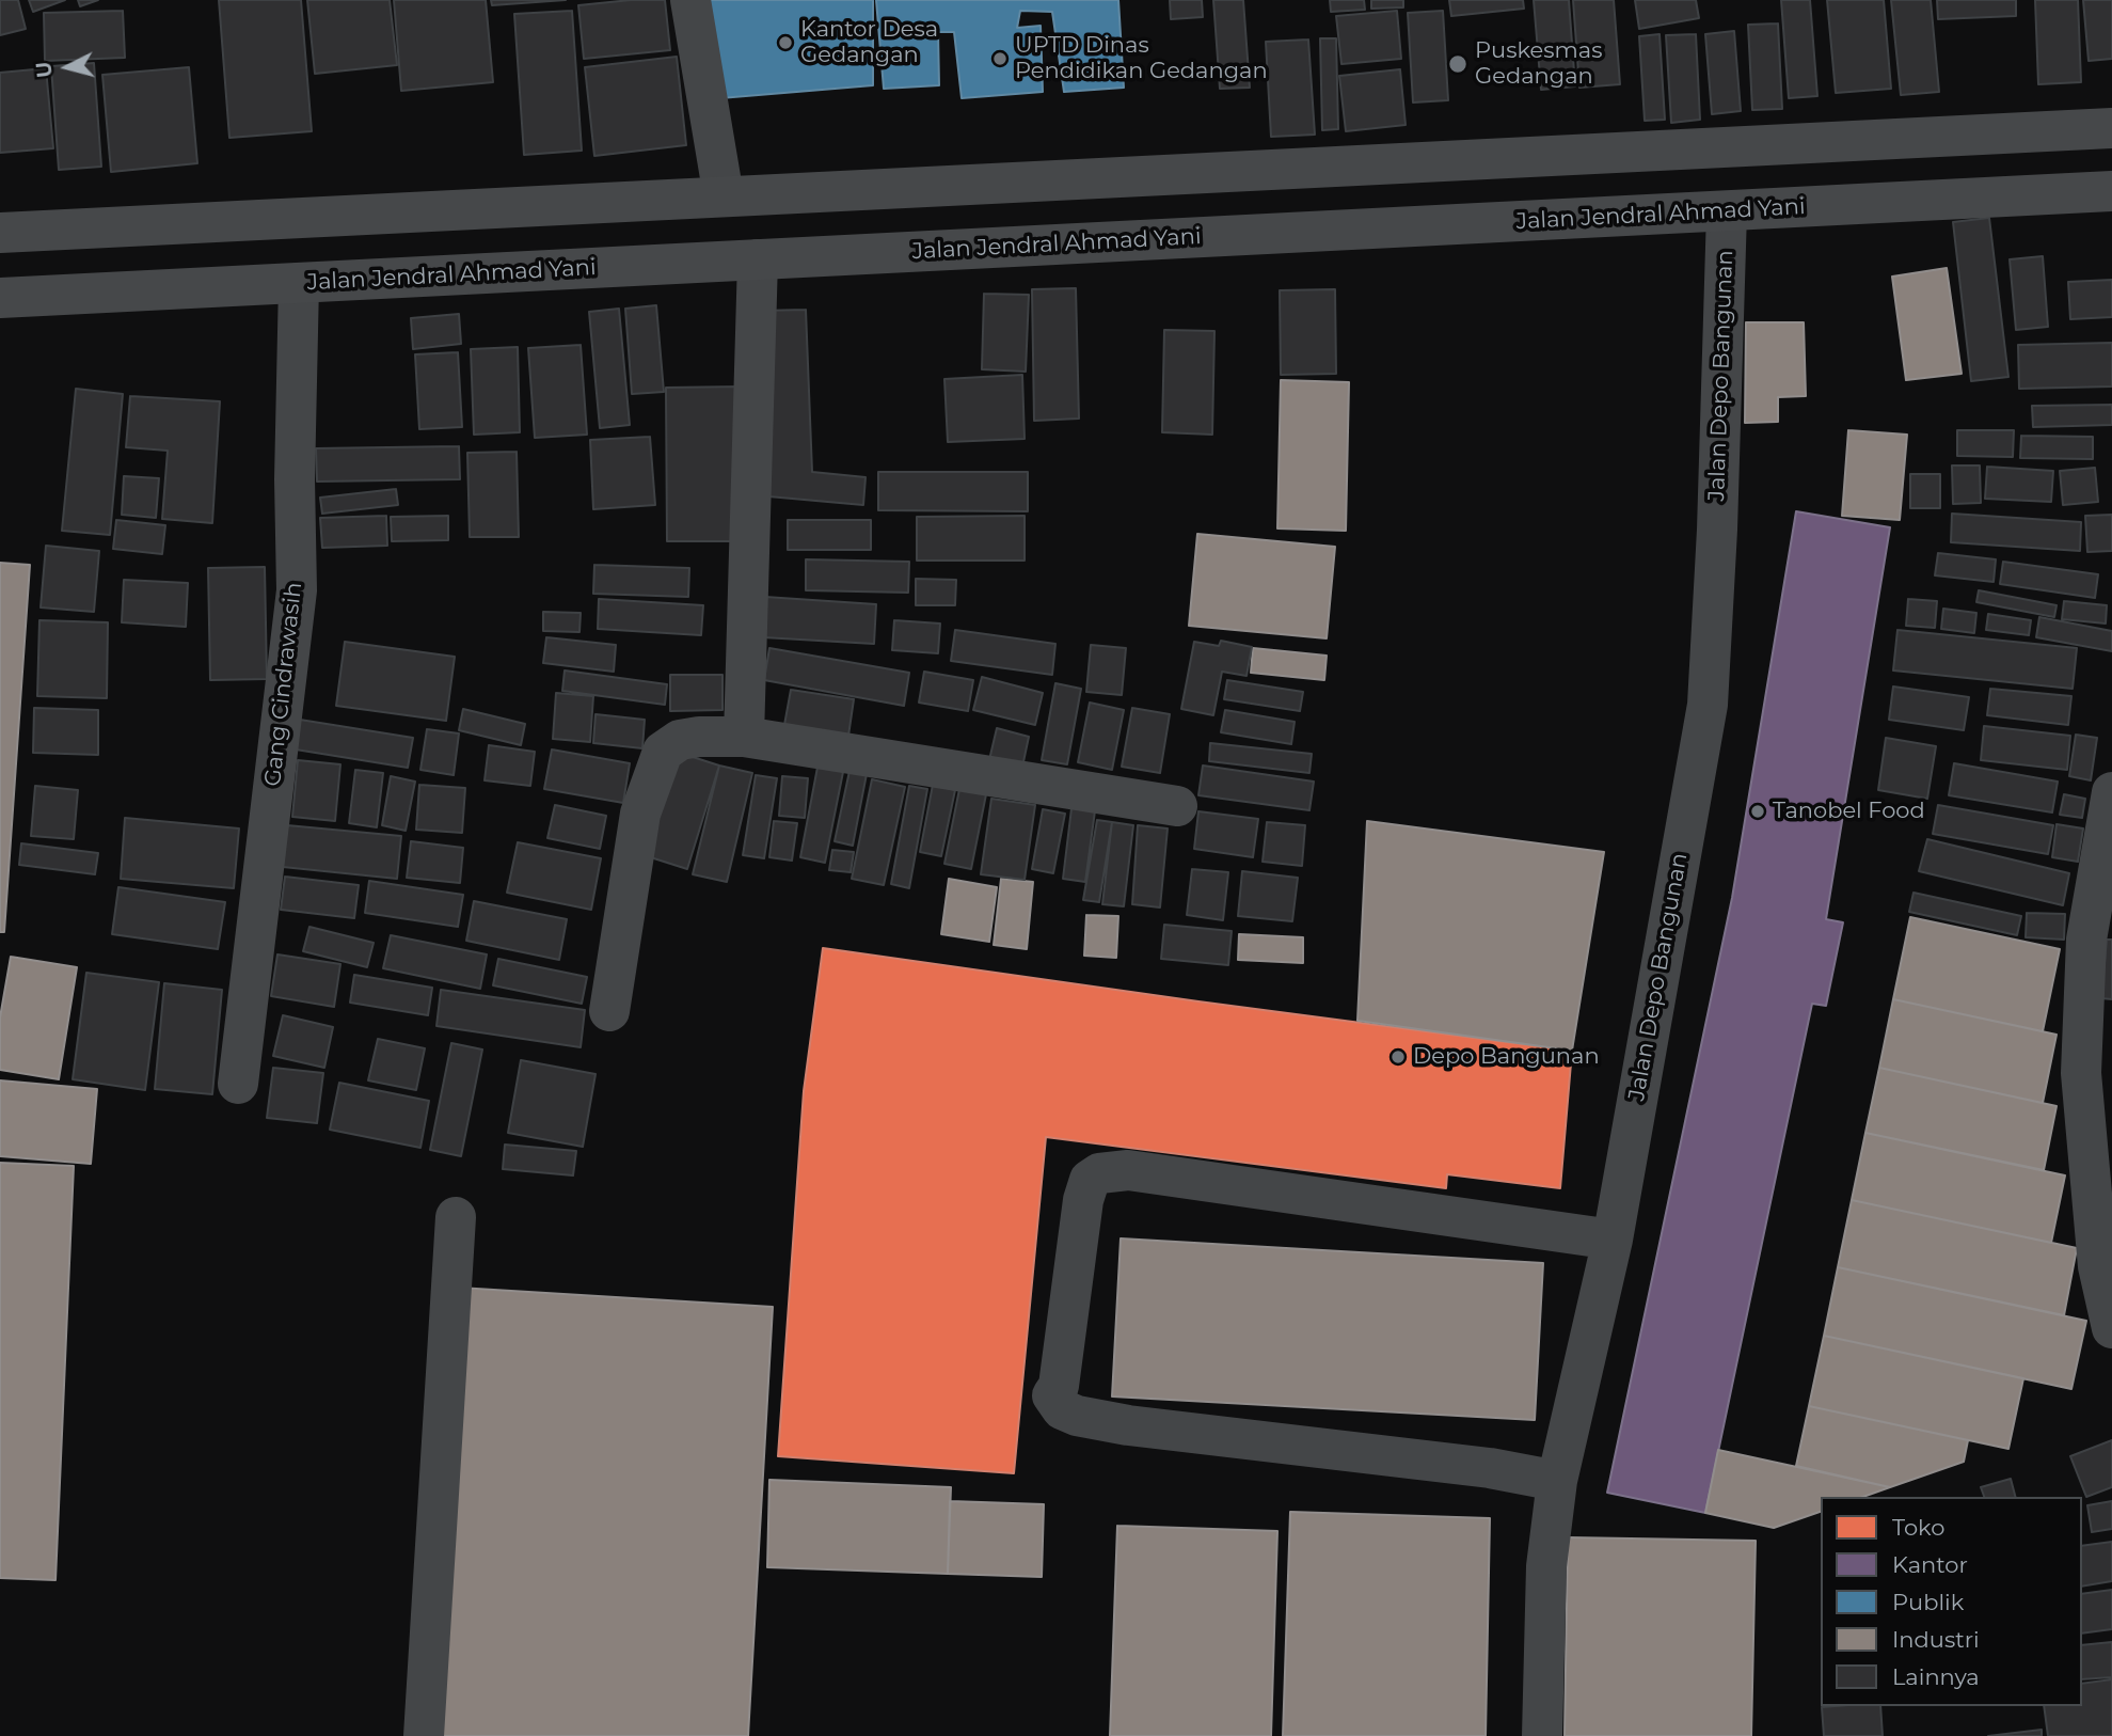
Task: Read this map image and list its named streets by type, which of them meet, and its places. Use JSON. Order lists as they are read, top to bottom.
{
  "streets": {
    "highway": ["Jalan Jendral Ahmad Yani"],
    "street": ["Jalan Depo Bangunan", "Gang Cindrawasih"]
  },
  "crossings": [
    ["Jalan Jendral Ahmad Yani", "Jalan Depo Bangunan"],
    ["Jalan Jendral Ahmad Yani", "Gang Cindrawasih"]
  ],
  "places": [
    "Kantor Desa Gedangan",
    "UPTD Dinas Pendidikan Gedangan",
    "Puskesmas Gedangan",
    "Tanobel Food",
    "Depo Bangunan"
  ],
  "legend": [
    "Toko",
    "Kantor",
    "Publik",
    "Industri",
    "Lainnya"
  ],
  "north": "left"
}
